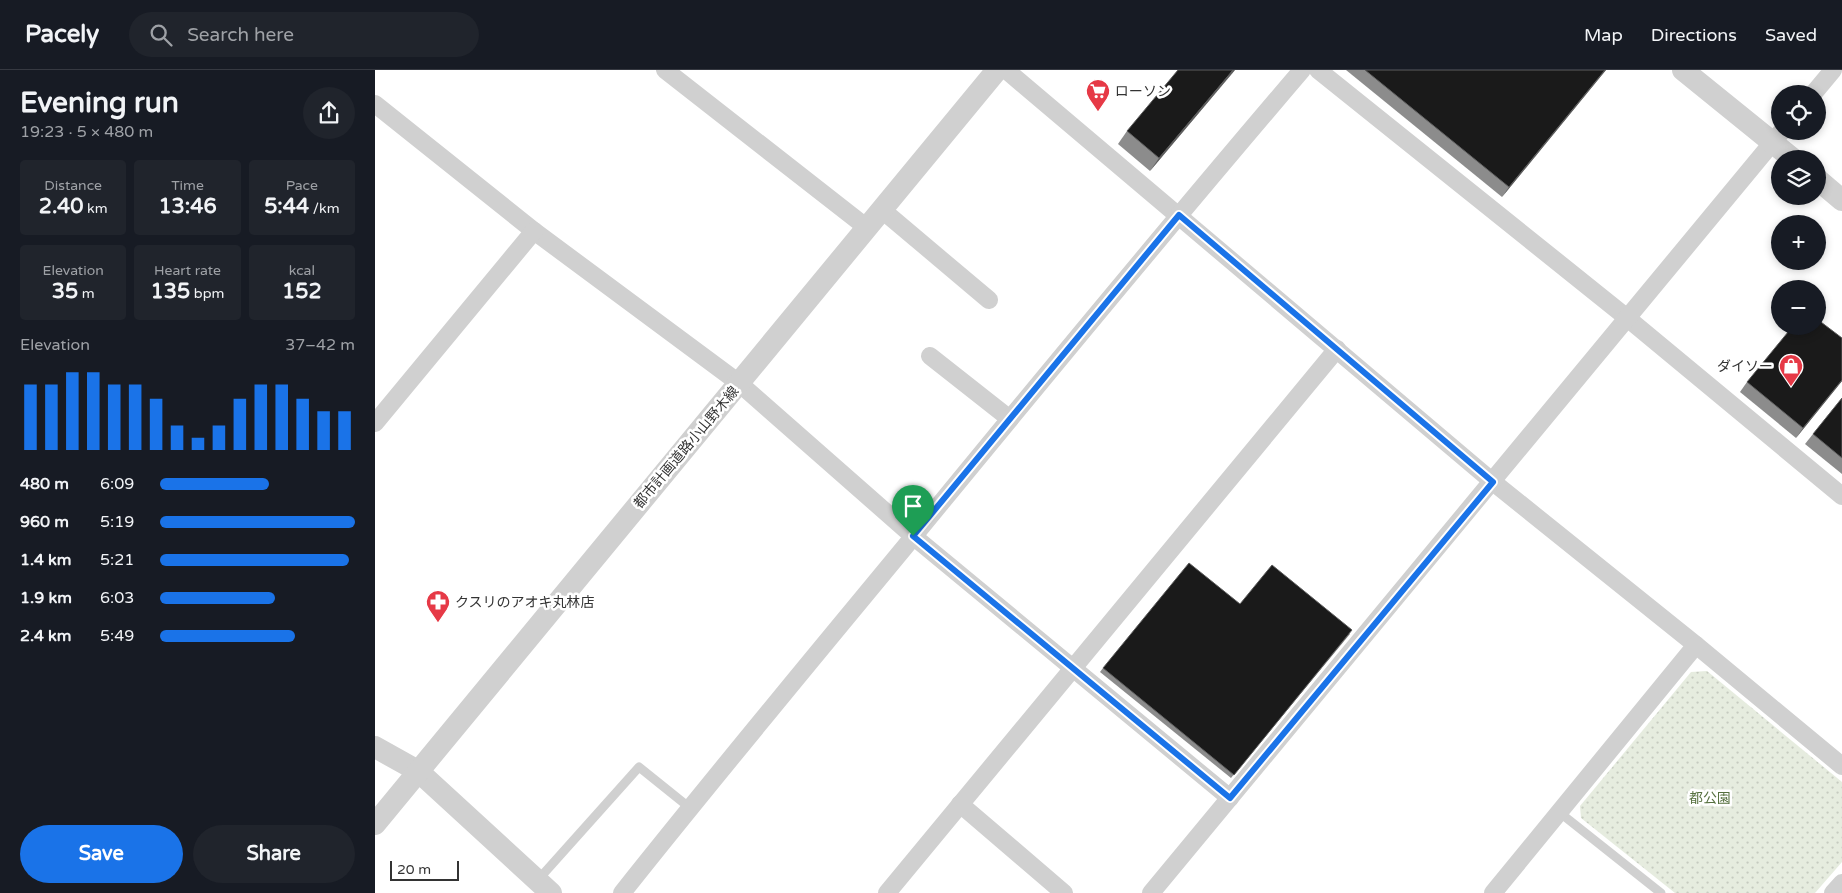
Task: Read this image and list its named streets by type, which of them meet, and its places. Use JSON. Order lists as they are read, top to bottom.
{
  "streets": {
    "street": ["都市計画道路小山野木線"]
  },
  "parks": ["都公園"],
  "places": {
    "supermarket": ["ローソン"],
    "shop": ["ダイソー"],
    "pharmacy": ["クスリのアオキ丸林店"]
  },
  "scale_bar": "20 m",
  "page": {
    "header": "Pacely",
    "search": "Search here",
    "nav": ["Map", "Directions", "Saved"],
    "heading": ["Evening run", "19:23 · 5 × 480 m"],
    "map_buttons": ["+", "−"],
    "stats": [
      ["Distance", "2.40 km"],
      ["Time", "13:46"],
      ["Pace", "5:44 /km"],
      ["Elevation", "35 m"],
      ["Heart rate", "135 bpm"],
      ["kcal", "152"]
    ],
    "chart": ["Elevation", "37–42 m"],
    "list": [
      {
        "name": "480 m",
        "note": "6:09"
      },
      {
        "name": "960 m",
        "note": "5:19"
      },
      {
        "name": "1.4 km",
        "note": "5:21"
      },
      {
        "name": "1.9 km",
        "note": "6:03"
      },
      {
        "name": "2.4 km",
        "note": "5:49"
      }
    ],
    "buttons": ["Save", "Share"],
    "scale": "20 m"
  }
}
